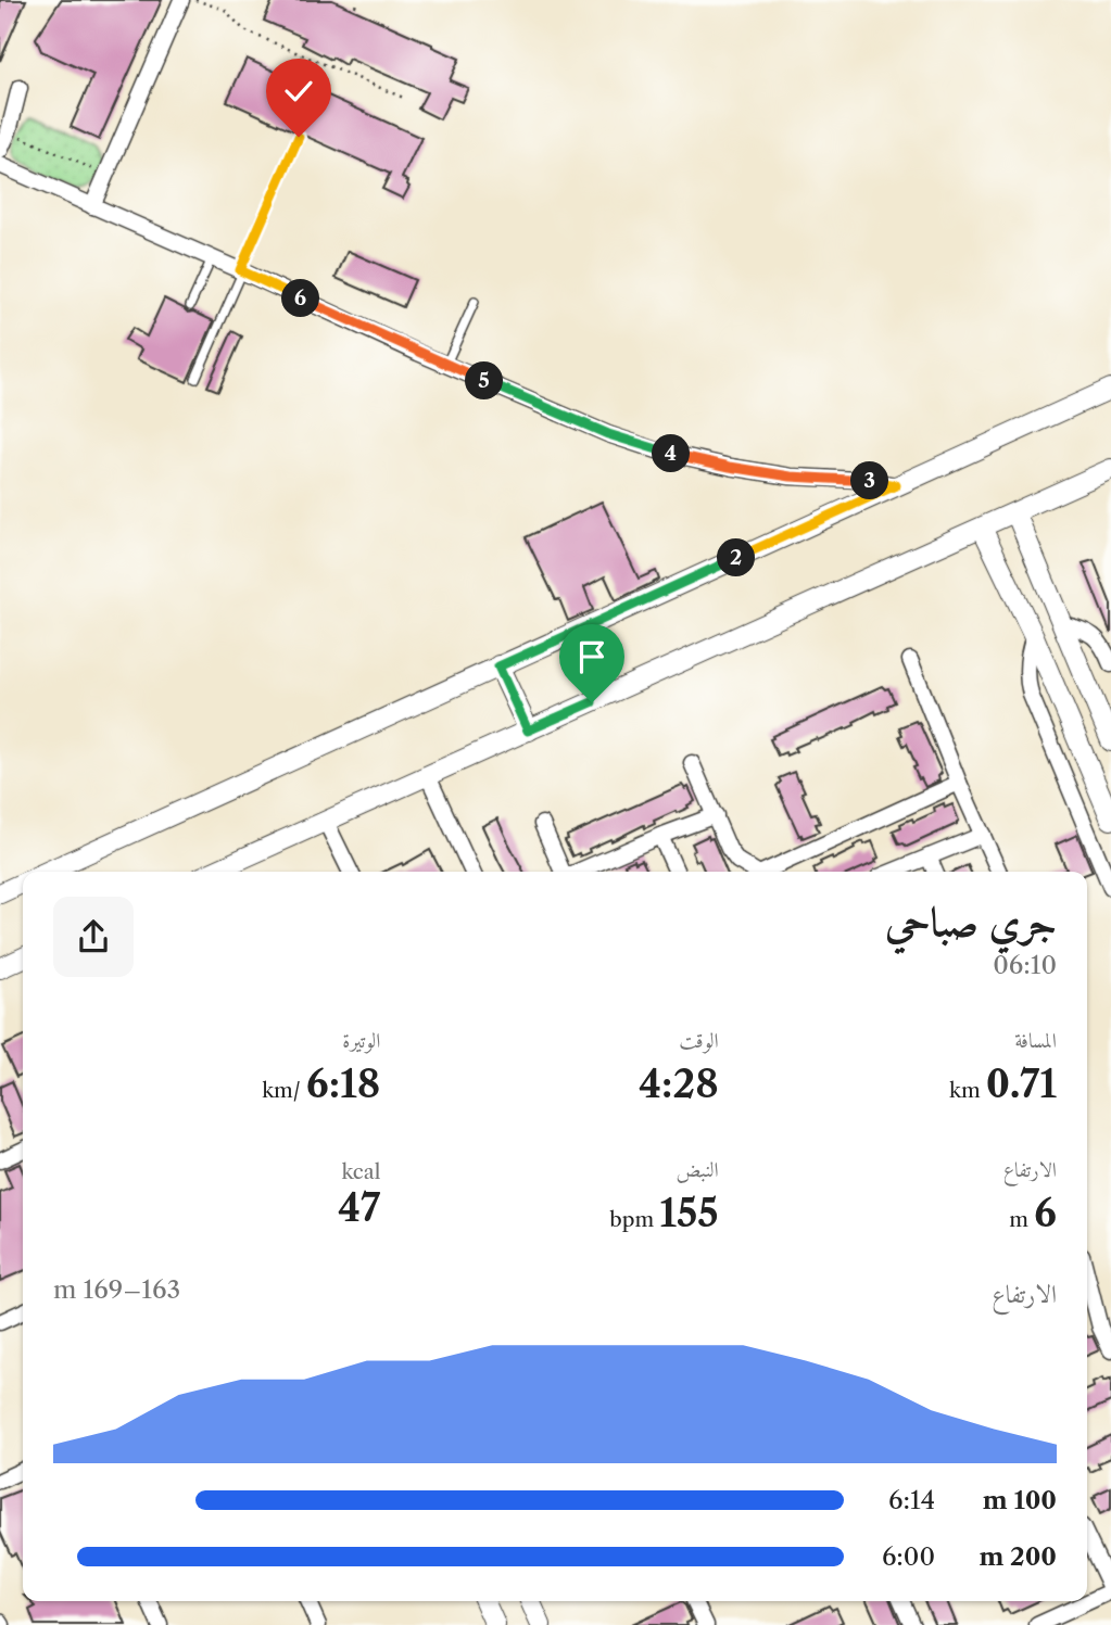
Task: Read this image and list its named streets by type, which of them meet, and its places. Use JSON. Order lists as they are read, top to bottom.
{
  "page": {
    "pins": [
      "6",
      "5",
      "4",
      "3",
      "2"
    ],
    "heading": ["جري صباحي", "06:10"],
    "stats": [
      ["المسافة", "0.71 km"],
      ["الوقت", "4:28"],
      ["الوتيرة", "6:18 /km"],
      ["الارتفاع", "6 m"],
      ["النبض", "155 bpm"],
      ["kcal", "47"]
    ],
    "chart": ["الارتفاع", "163–169 m"],
    "list": [
      {
        "name": "100 m",
        "note": "6:14"
      },
      {
        "name": "200 m",
        "note": "6:00"
      }
    ]
  }
}
